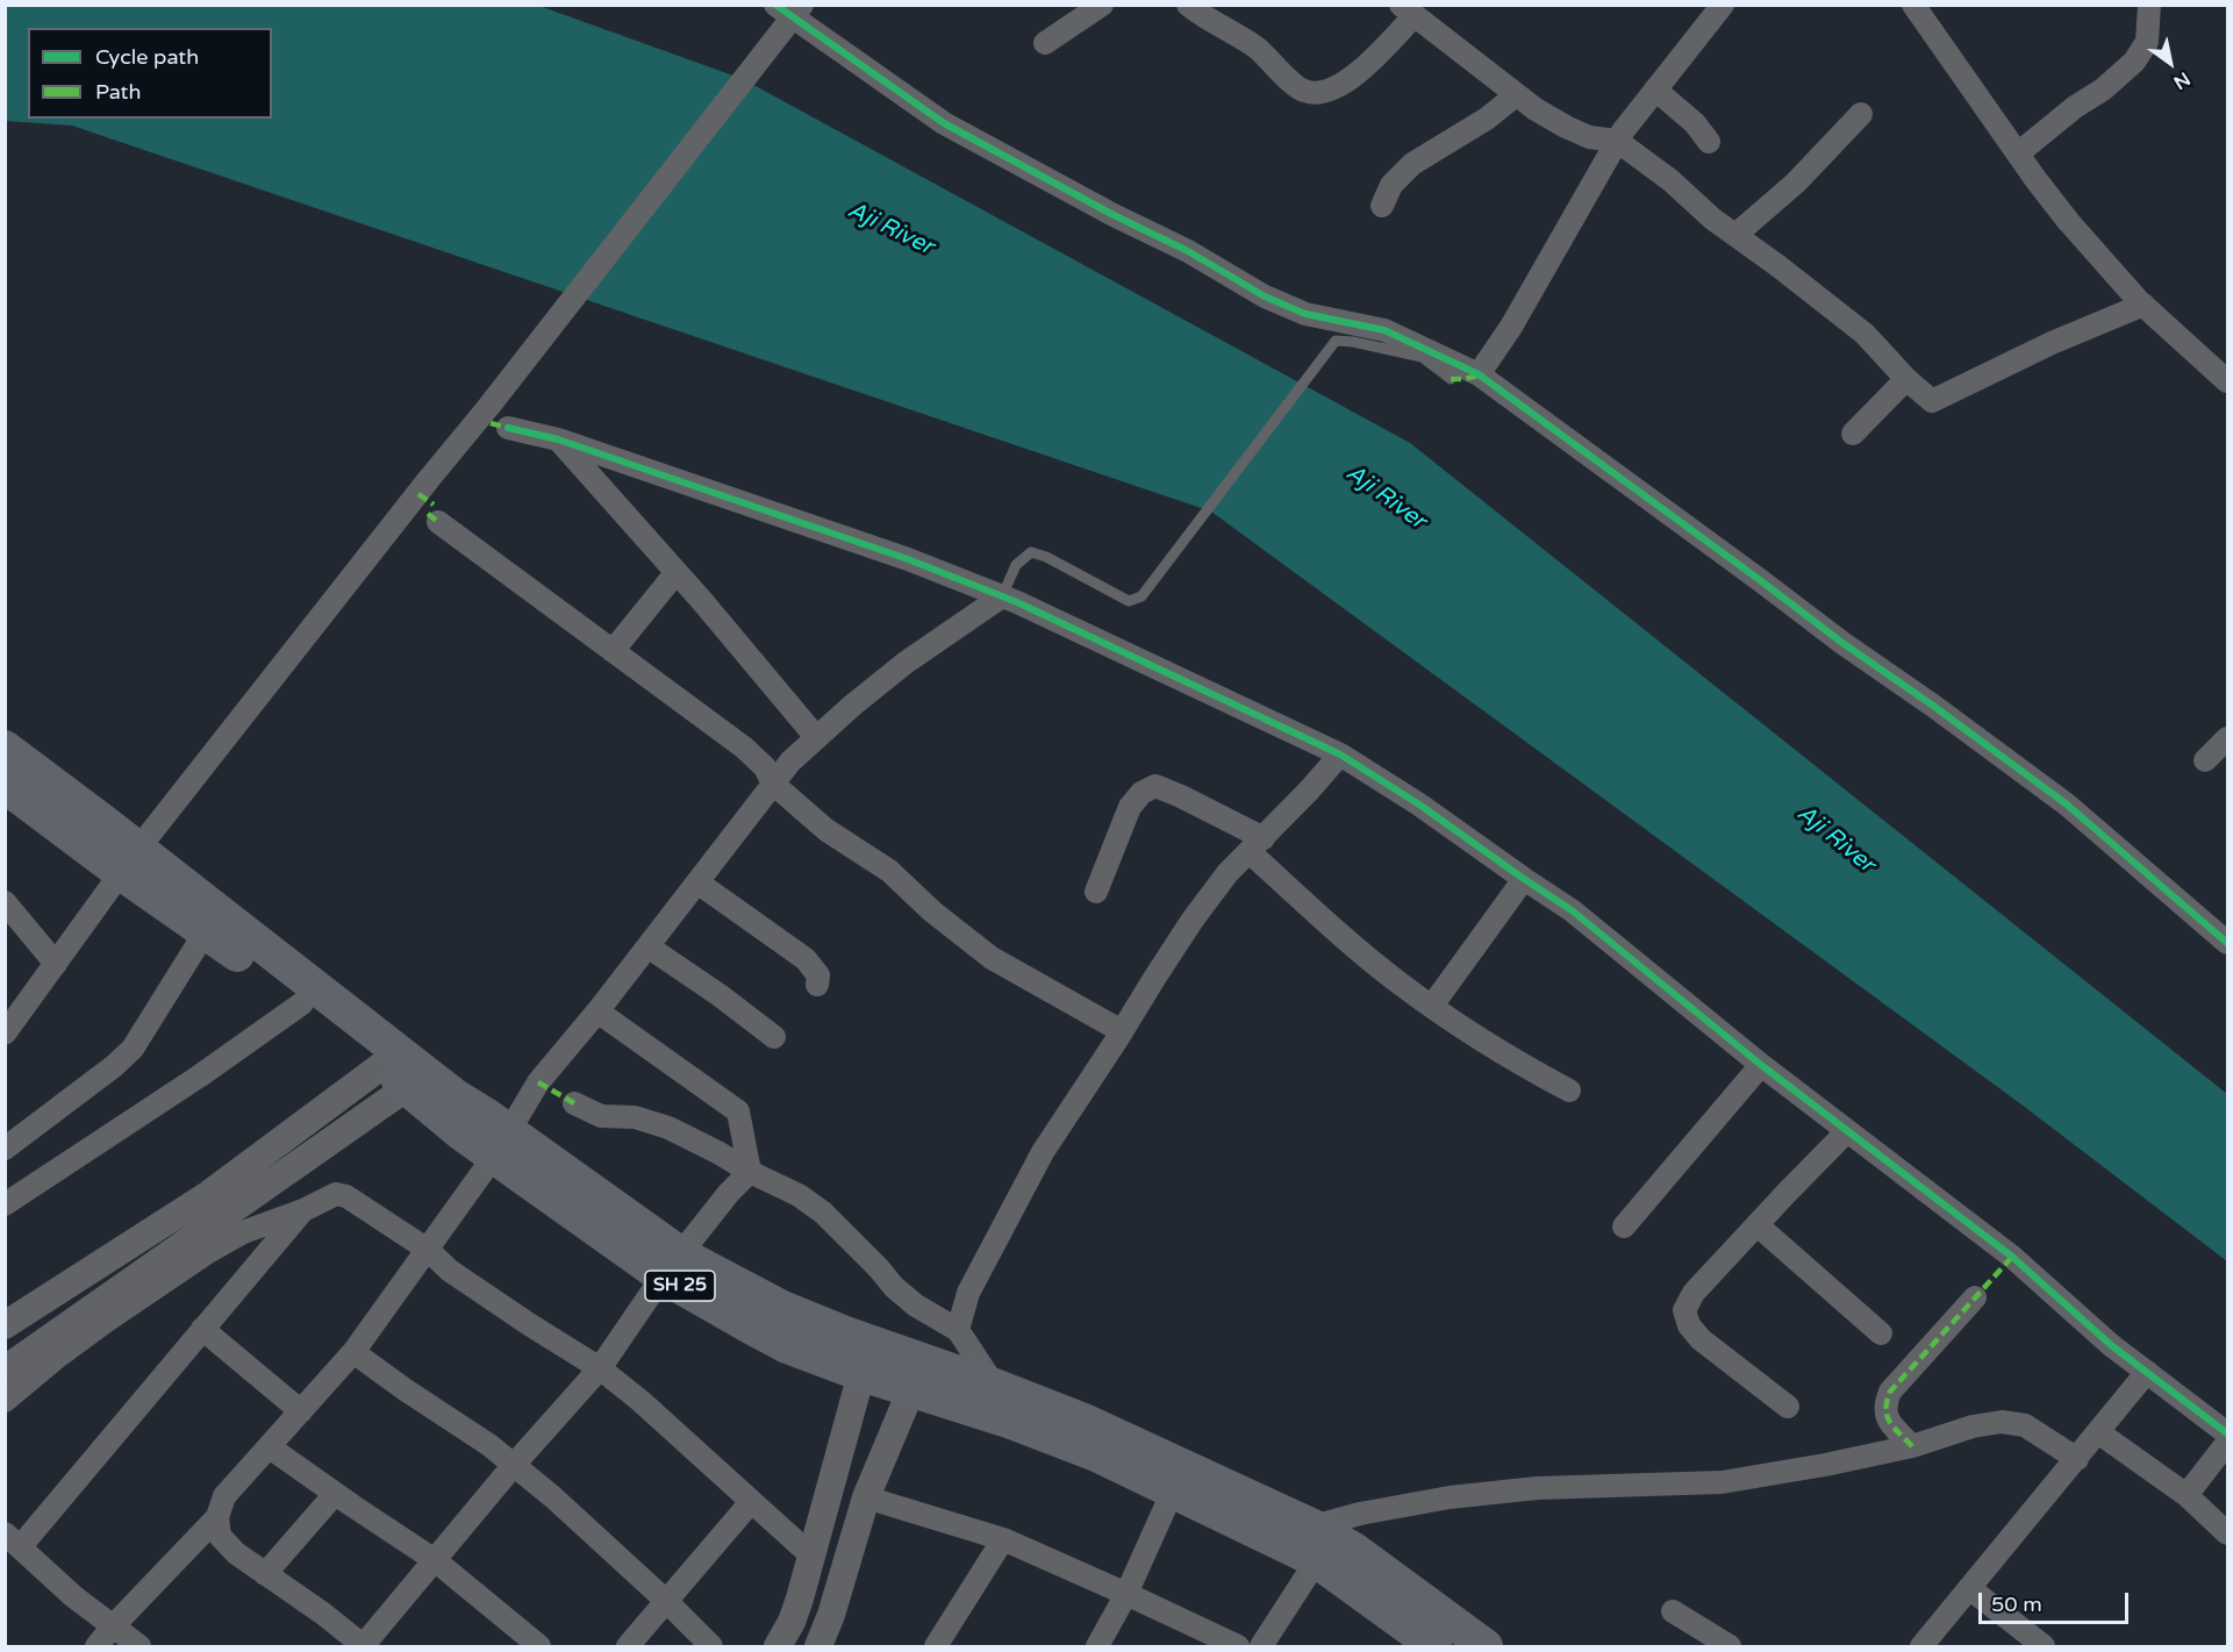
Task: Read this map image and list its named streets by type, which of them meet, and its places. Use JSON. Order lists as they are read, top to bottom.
{
  "streets": {
    "main road": ["SH 25"]
  },
  "water": ["Aji River"],
  "legend": ["Cycle path", "Path"],
  "scale_bar": "50 m",
  "north": "bottom right"
}
